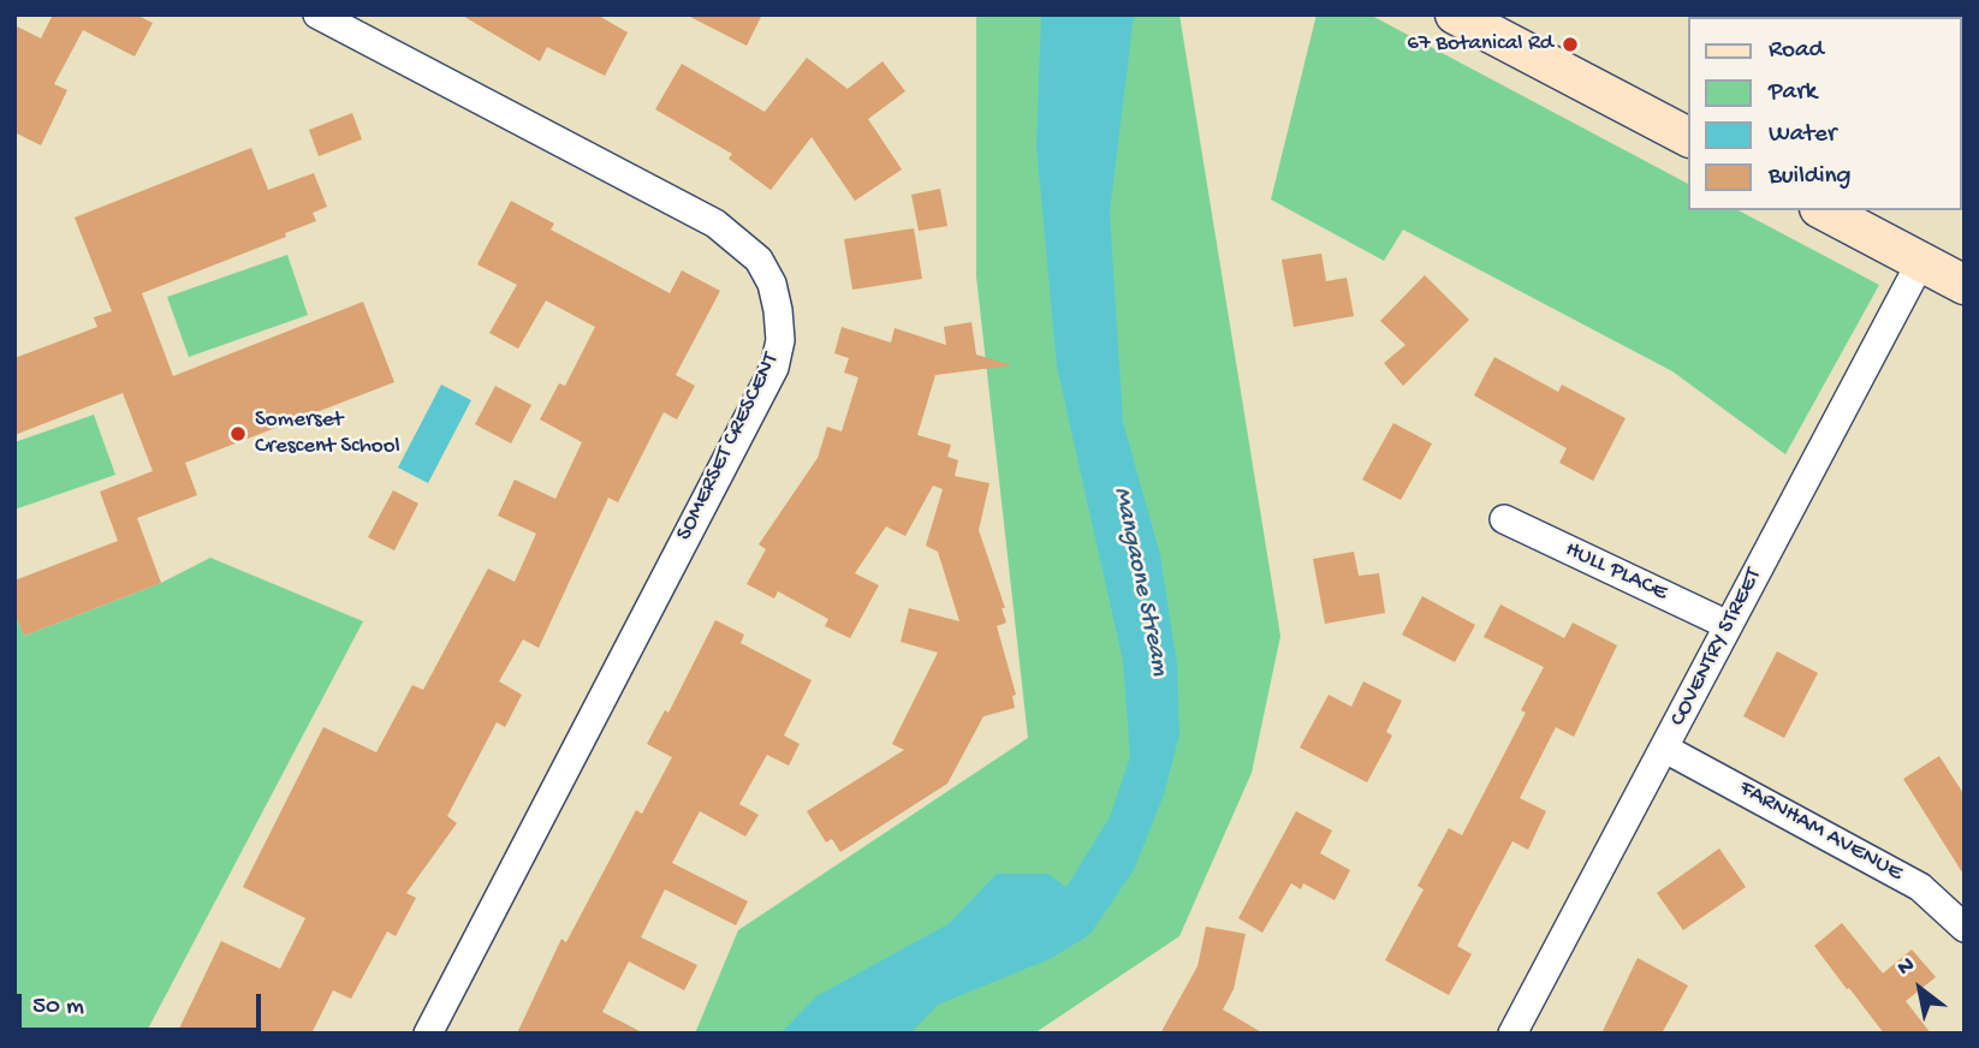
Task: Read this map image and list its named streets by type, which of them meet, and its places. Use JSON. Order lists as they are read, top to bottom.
{
  "streets": {
    "street": [
      "SOMERSET CRESCENT",
      "HULL PLACE",
      "COVENTRY STREET",
      "FARNHAM AVENUE"
    ]
  },
  "crossings": [
    ["HULL PLACE", "COVENTRY STREET"],
    ["COVENTRY STREET", "FARNHAM AVENUE"]
  ],
  "water": ["Mangaone Stream"],
  "places": ["67 Botanical Rd", "Somerset Crescent School"],
  "legend": [
    "Road",
    "Park",
    "Water",
    "Building"
  ],
  "scale_bar": "50 m",
  "north": "top left"
}
